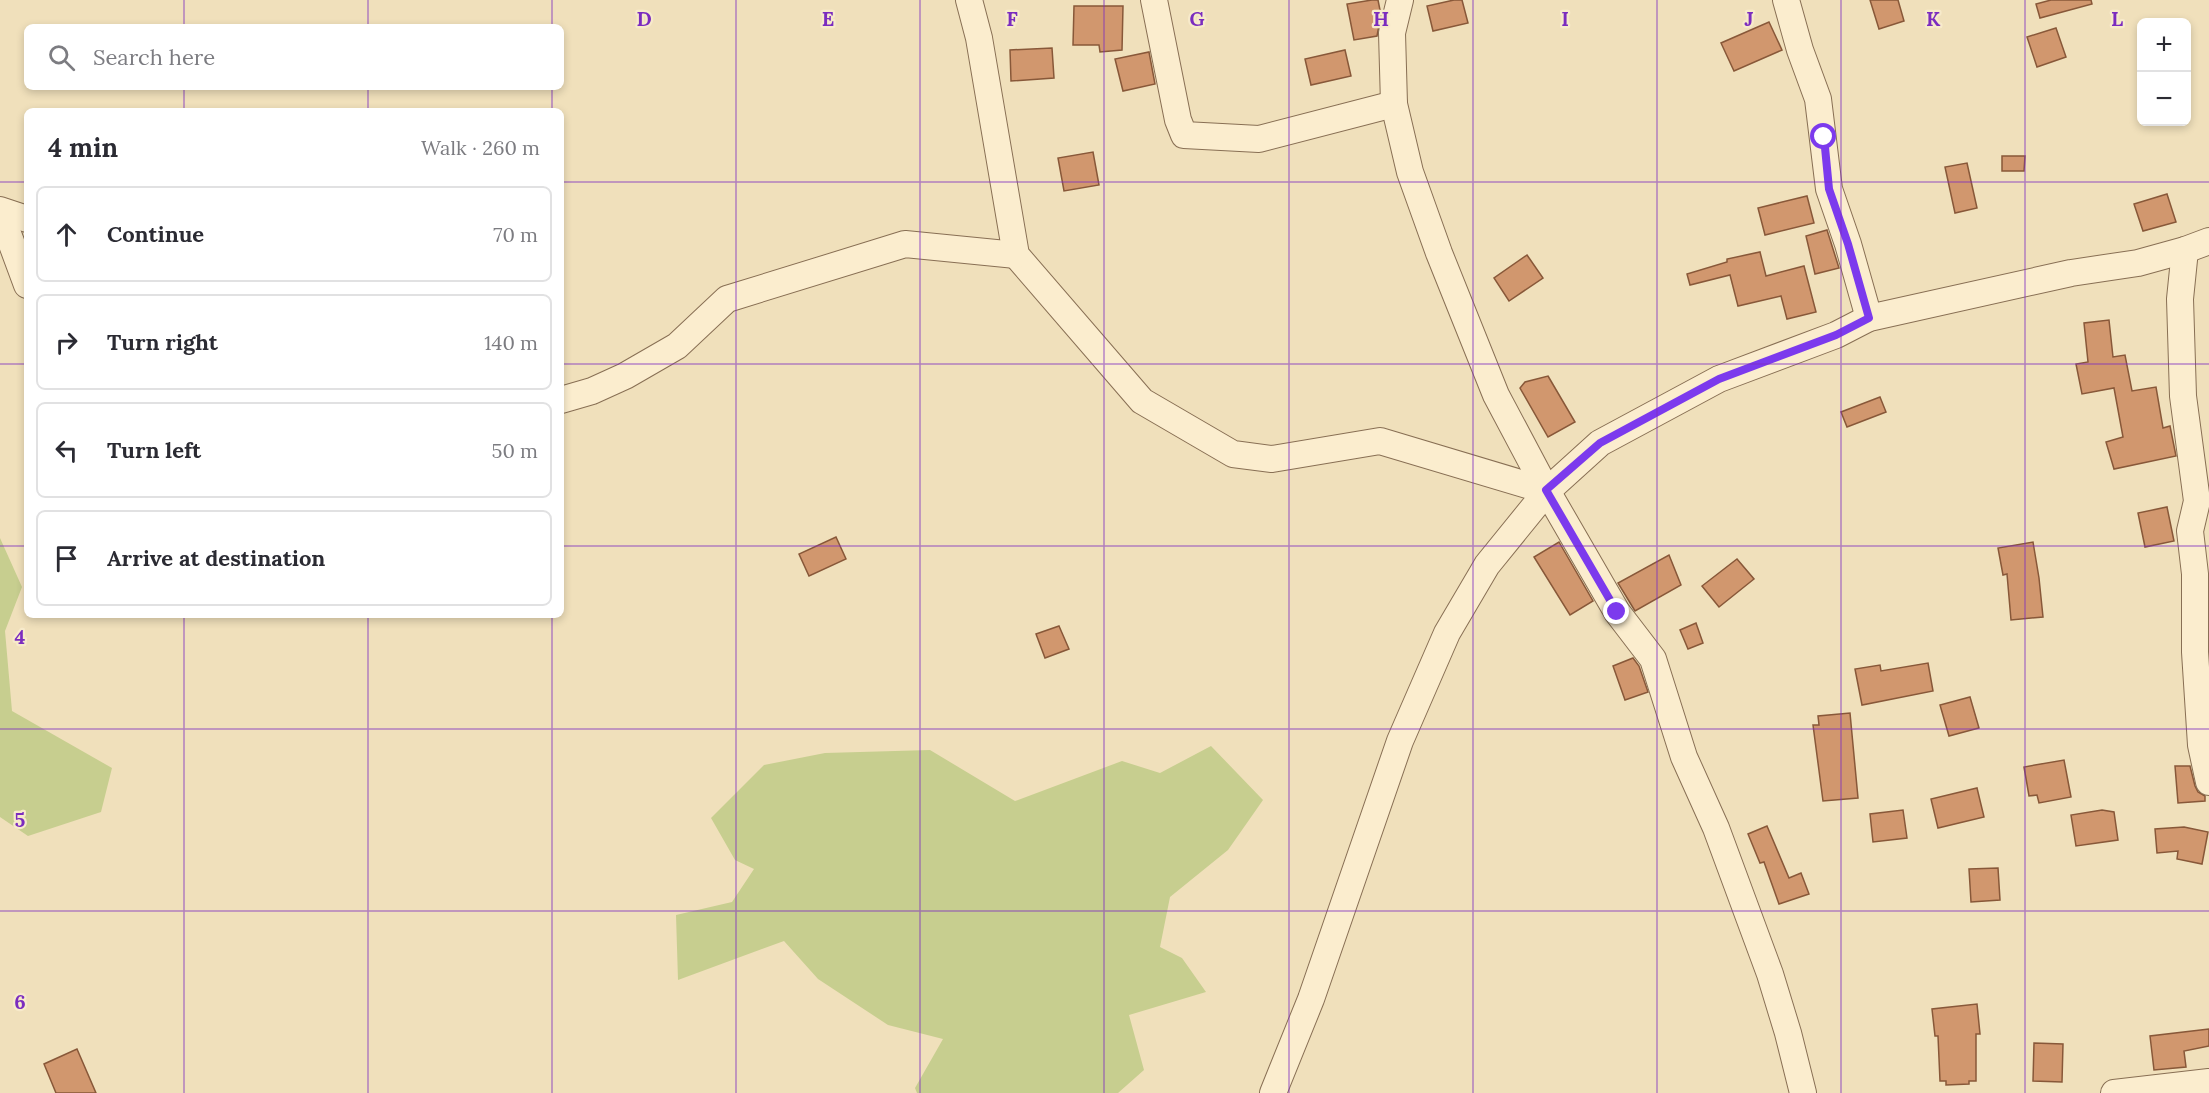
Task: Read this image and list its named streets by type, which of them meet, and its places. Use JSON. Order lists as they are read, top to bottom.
{
  "page": {
    "map_buttons": ["+", "−"],
    "search": "Search here",
    "heading": ["4 min", "Walk · 260 m"],
    "list": [
      ["Continue", "70 m"],
      ["Turn right", "140 m"],
      ["Turn left", "50 m"],
      "Arrive at destination"
    ]
  },
  "grid": {
    "columns": [
      "D",
      "E",
      "F",
      "G",
      "H",
      "I",
      "J",
      "K",
      "L"
    ],
    "rows": ["4", "5", "6"]
  }
}
